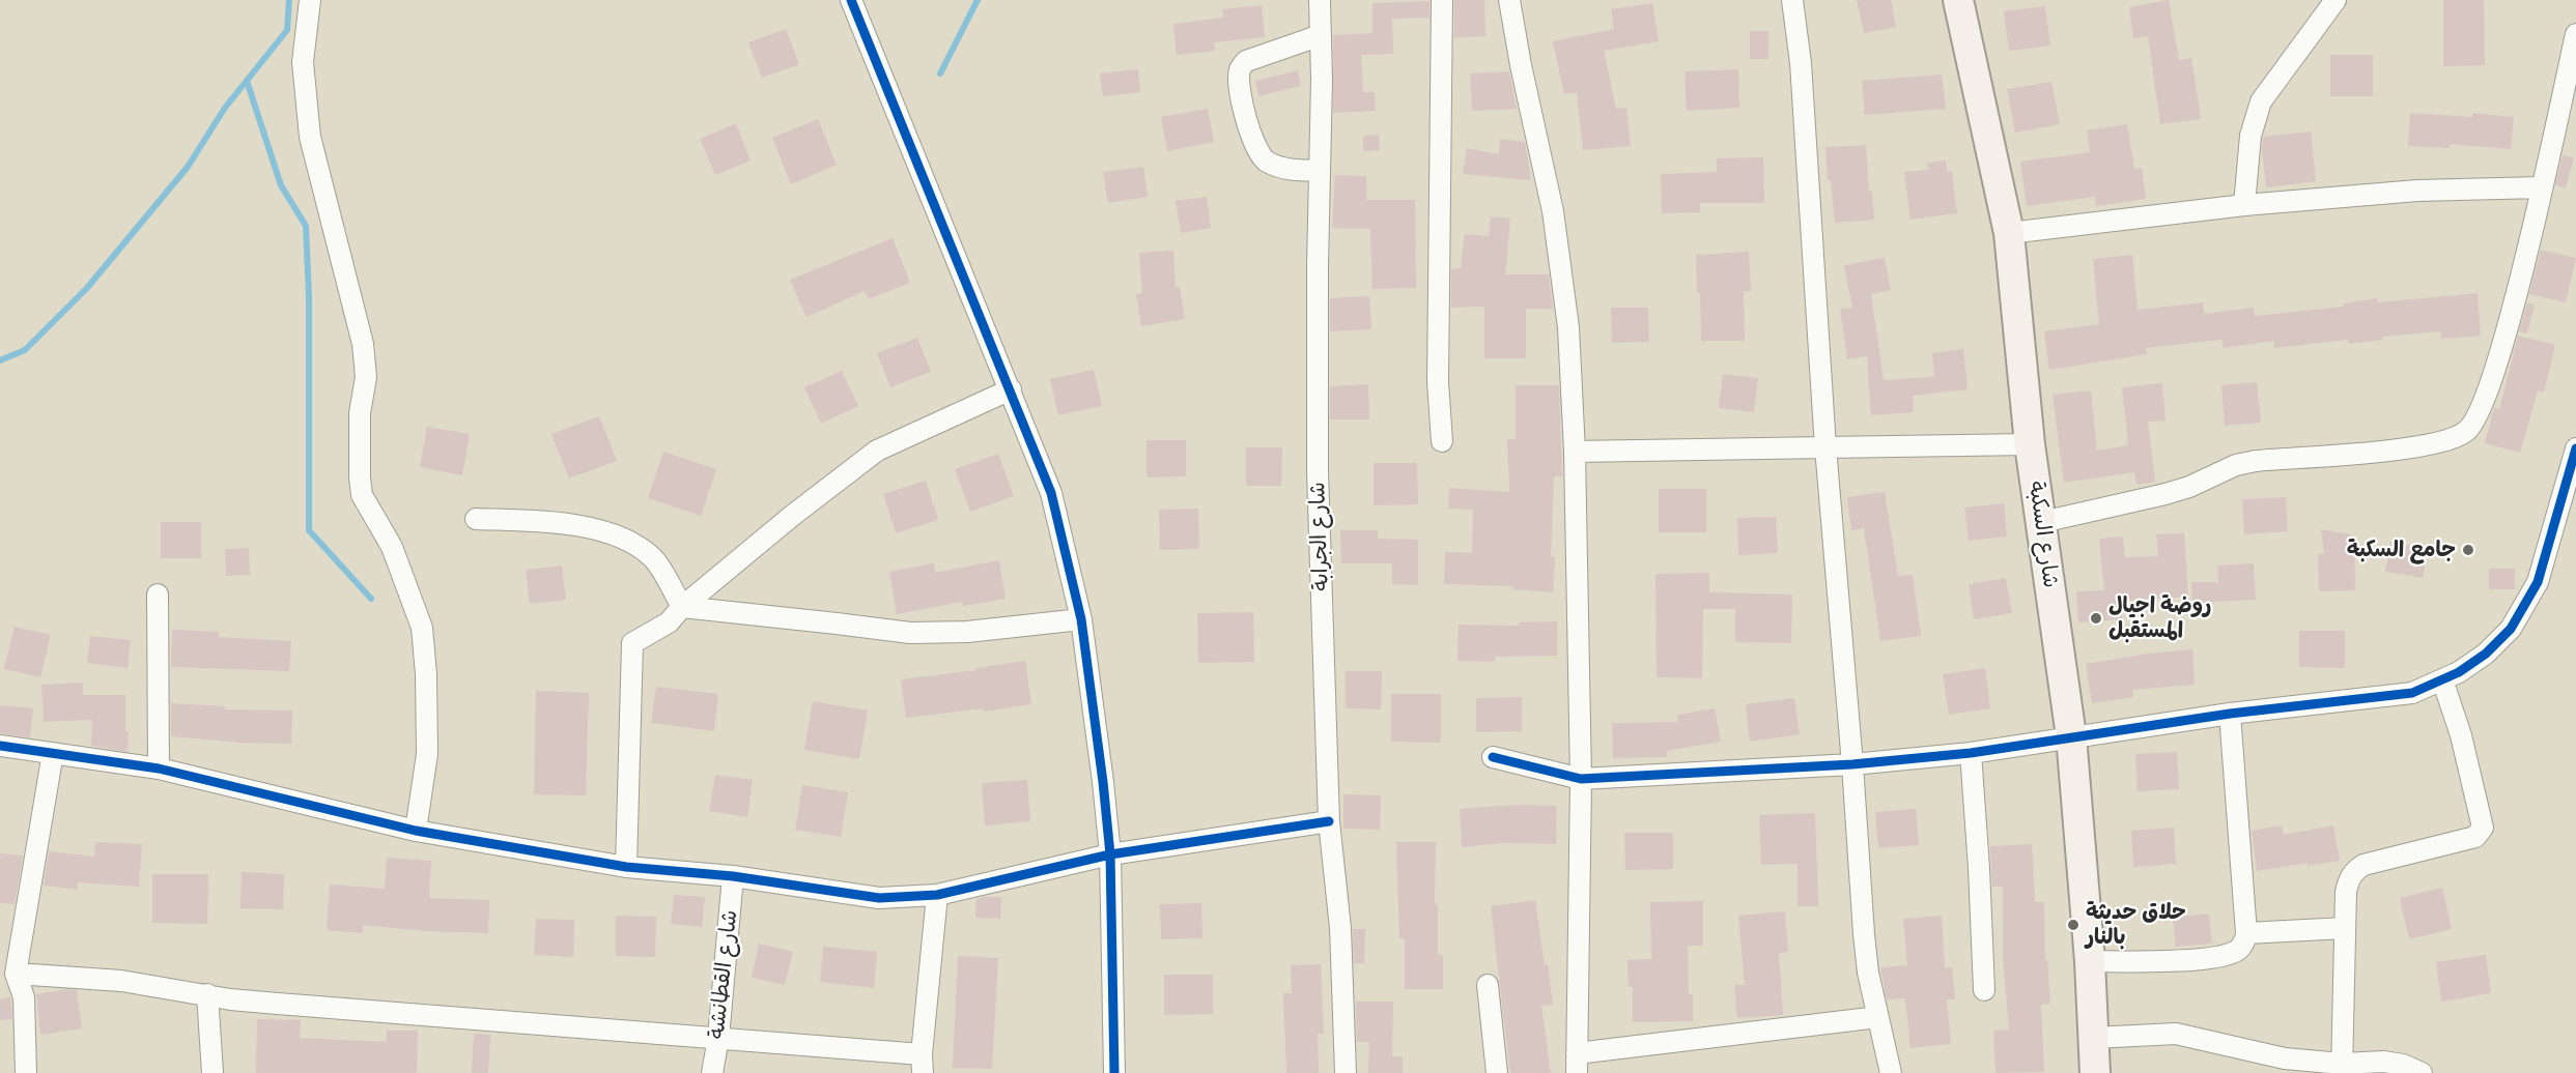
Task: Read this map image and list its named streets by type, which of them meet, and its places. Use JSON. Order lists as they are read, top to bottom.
{
  "streets": {
    "main road": ["شارع السكبة"],
    "street": ["شارع الجرابة", "شارع القطانشة"]
  },
  "places": ["جامع السكبة", "روضة اجيال المستقبل", "حلاق حديثة بالنار"]
}
